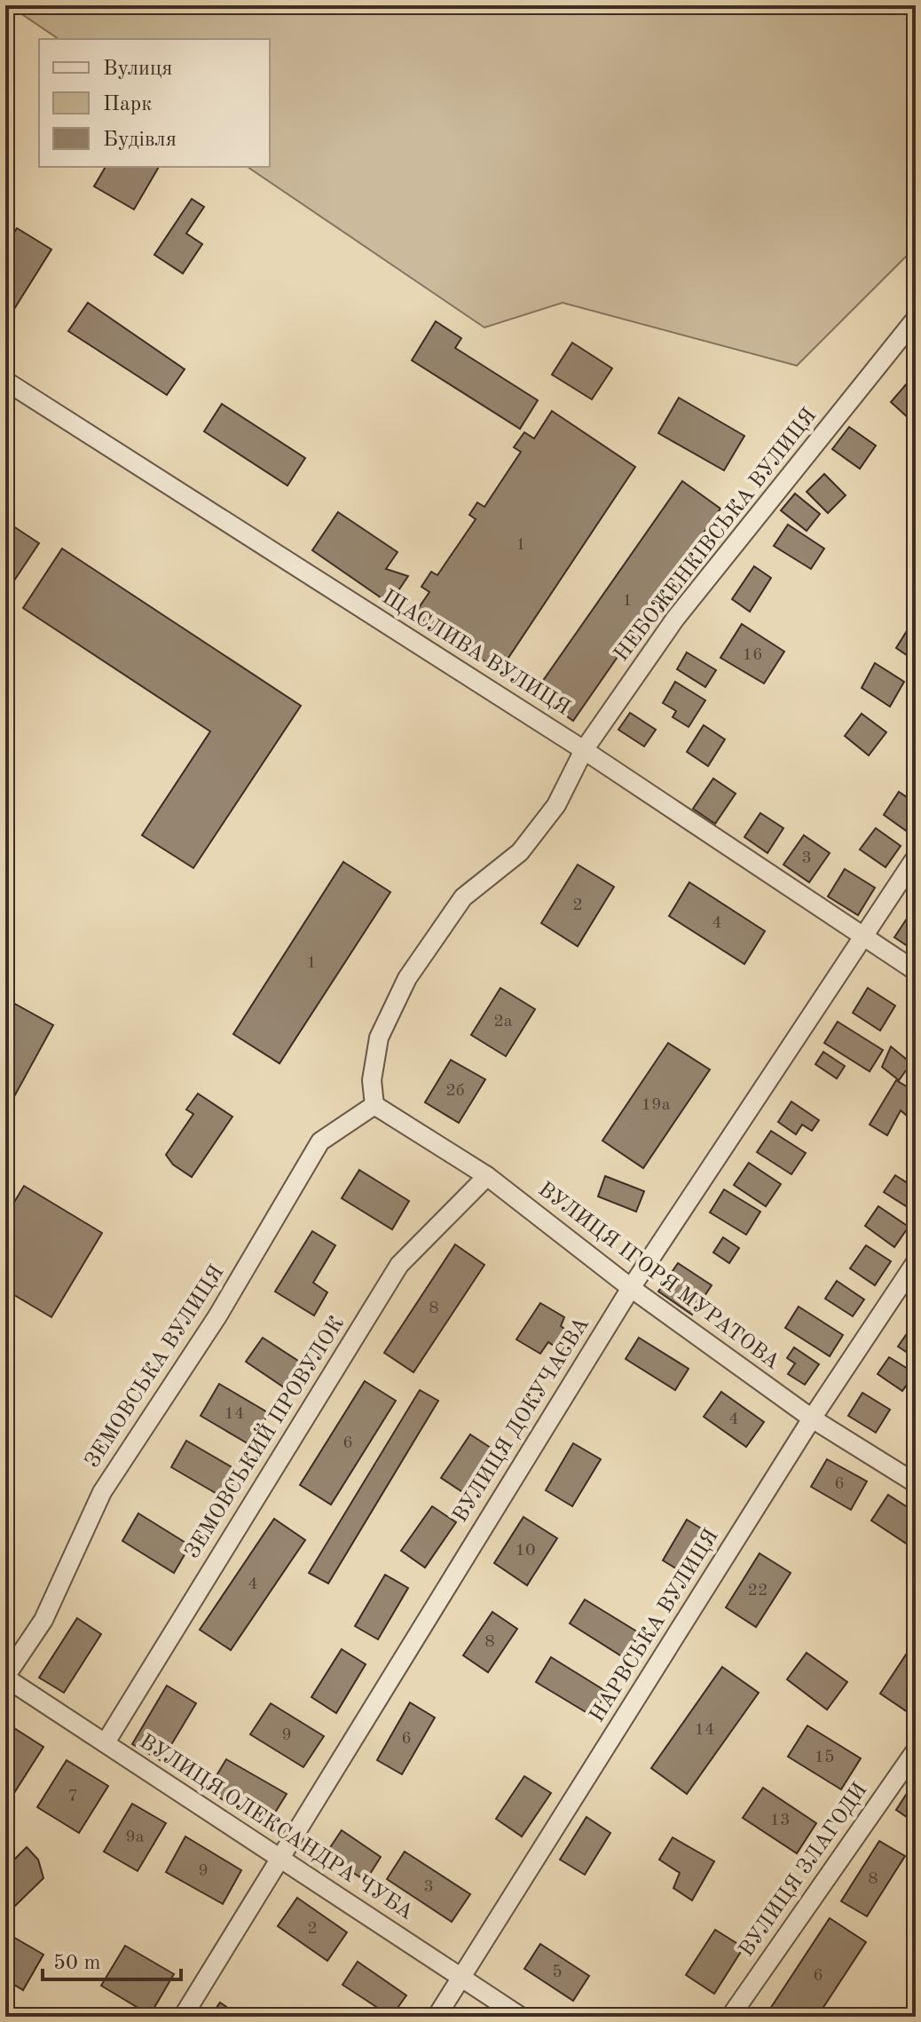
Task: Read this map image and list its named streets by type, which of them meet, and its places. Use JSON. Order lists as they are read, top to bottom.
{
  "streets": {
    "street": [
      "НЕБОЖЕНКІВСЬКА ВУЛИЦЯ",
      "ЩАСЛИВА ВУЛИЦЯ",
      "ВУЛИЦЯ ІГОРЯ МУРАТОВА",
      "ЗЕМОВСЬКА ВУЛИЦЯ",
      "ВУЛИЦЯ ДОКУЧАЄВА",
      "ЗЕМОВСЬКИЙ ПРОВУЛОК",
      "НАРВСЬКА ВУЛИЦЯ",
      "ВУЛИЦЯ ОЛЕКСАНДРА ЧУБА",
      "ВУЛИЦЯ ЗЛАГОДИ"
    ]
  },
  "crossings": [
    ["НЕБОЖЕНКІВСЬКА ВУЛИЦЯ", "ЩАСЛИВА ВУЛИЦЯ"],
    ["НЕБОЖЕНКІВСЬКА ВУЛИЦЯ", "ВУЛИЦЯ ІГОРЯ МУРАТОВА"],
    ["НЕБОЖЕНКІВСЬКА ВУЛИЦЯ", "ЗЕМОВСЬКА ВУЛИЦЯ"],
    ["ЩАСЛИВА ВУЛИЦЯ", "ВУЛИЦЯ ДОКУЧАЄВА"],
    ["ВУЛИЦЯ ІГОРЯ МУРАТОВА", "ЗЕМОВСЬКА ВУЛИЦЯ"],
    ["ВУЛИЦЯ ІГОРЯ МУРАТОВА", "ВУЛИЦЯ ДОКУЧАЄВА"],
    ["ВУЛИЦЯ ІГОРЯ МУРАТОВА", "ЗЕМОВСЬКИЙ ПРОВУЛОК"],
    ["ВУЛИЦЯ ІГОРЯ МУРАТОВА", "НАРВСЬКА ВУЛИЦЯ"],
    ["ЗЕМОВСЬКА ВУЛИЦЯ", "ВУЛИЦЯ ОЛЕКСАНДРА ЧУБА"],
    ["ВУЛИЦЯ ДОКУЧАЄВА", "ВУЛИЦЯ ОЛЕКСАНДРА ЧУБА"],
    ["ЗЕМОВСЬКИЙ ПРОВУЛОК", "ВУЛИЦЯ ОЛЕКСАНДРА ЧУБА"],
    ["НАРВСЬКА ВУЛИЦЯ", "ВУЛИЦЯ ОЛЕКСАНДРА ЧУБА"]
  ],
  "house_numbers": [
    "1",
    "1",
    "16",
    "3",
    "2",
    "4",
    "1",
    "2а",
    "2б",
    "19а",
    "8",
    "14",
    "4",
    "6",
    "6",
    "10",
    "4",
    "22",
    "8",
    "14",
    "9",
    "6",
    "15",
    "7",
    "13",
    "9а",
    "9",
    "8",
    "3",
    "2",
    "5",
    "6"
  ],
  "legend": ["Вулиця", "Парк", "Будівля"],
  "scale_bar": "50 m"
}
